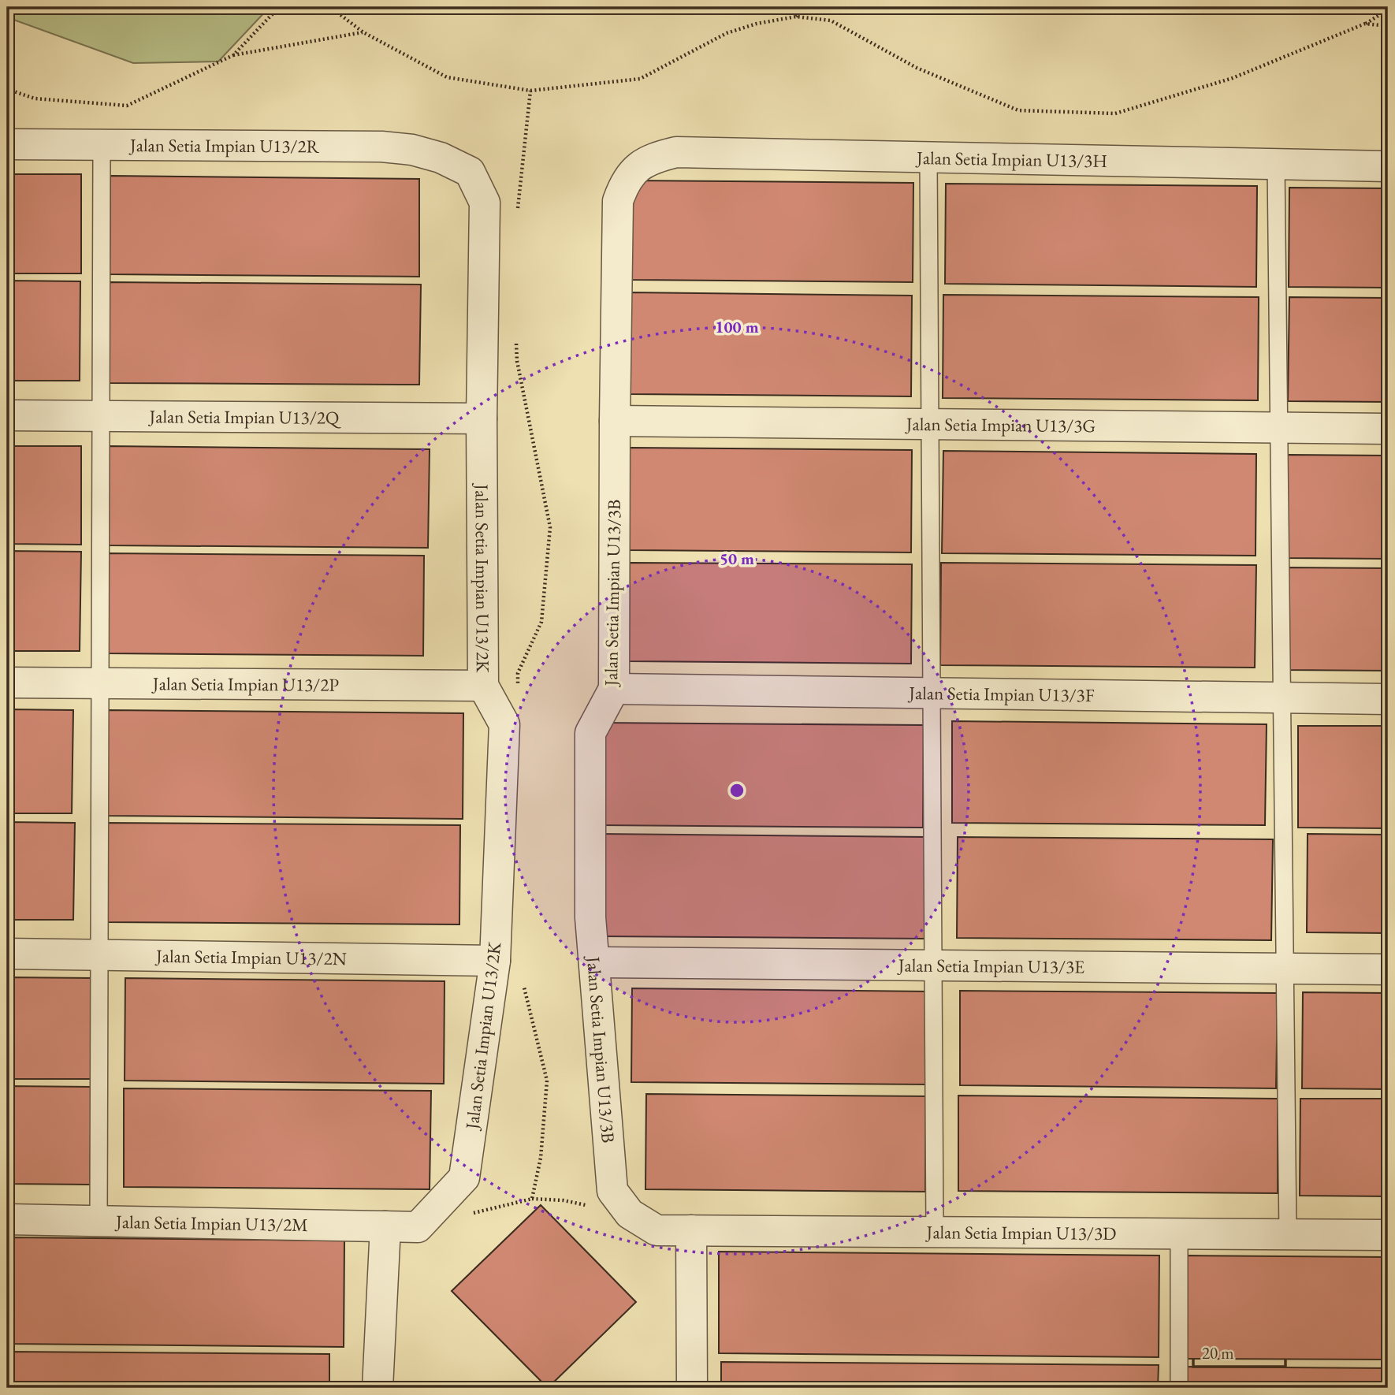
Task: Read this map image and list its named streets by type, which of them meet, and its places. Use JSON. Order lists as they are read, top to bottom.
{
  "streets": {
    "street": [
      "Jalan Setia Impian U13/2R",
      "Jalan Setia Impian U13/3H",
      "Jalan Setia Impian U13/2Q",
      "Jalan Setia Impian U13/3G",
      "Jalan Setia Impian U13/2K",
      "Jalan Setia Impian U13/3B",
      "Jalan Setia Impian U13/2P",
      "Jalan Setia Impian U13/3F",
      "Jalan Setia Impian U13/2N",
      "Jalan Setia Impian U13/3E",
      "Jalan Setia Impian U13/2M",
      "Jalan Setia Impian U13/3D"
    ]
  },
  "crossings": [
    ["Jalan Setia Impian U13/2R", "Jalan Setia Impian U13/2K"],
    ["Jalan Setia Impian U13/3H", "Jalan Setia Impian U13/3B"],
    ["Jalan Setia Impian U13/2Q", "Jalan Setia Impian U13/2K"],
    ["Jalan Setia Impian U13/3G", "Jalan Setia Impian U13/3B"],
    ["Jalan Setia Impian U13/2K", "Jalan Setia Impian U13/2P"],
    ["Jalan Setia Impian U13/2K", "Jalan Setia Impian U13/2N"],
    ["Jalan Setia Impian U13/2K", "Jalan Setia Impian U13/2M"],
    ["Jalan Setia Impian U13/3B", "Jalan Setia Impian U13/3F"],
    ["Jalan Setia Impian U13/3B", "Jalan Setia Impian U13/3E"],
    ["Jalan Setia Impian U13/3B", "Jalan Setia Impian U13/3D"]
  ],
  "scale_bar": "20 m",
  "rings": ["100 m", "50 m"]
}
